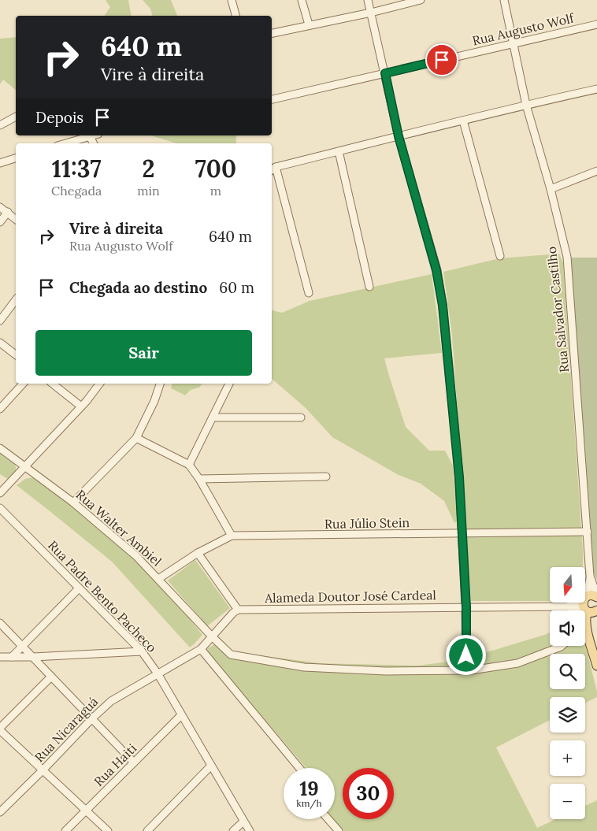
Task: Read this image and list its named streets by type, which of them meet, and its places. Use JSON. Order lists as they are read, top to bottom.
{
  "streets": {
    "street": [
      "Rua Augusto Wolf",
      "Rua Salvador Castilho",
      "Rua Júlio Stein",
      "Rua Walter Ambiel",
      "Rua Padre Bento Pacheco",
      "Alameda Doutor José Cardeal",
      "Rua Nicaraguá",
      "Rua Haiti"
    ]
  },
  "crossings": [
    ["Rua Augusto Wolf", "Rua Salvador Castilho"],
    ["Rua Salvador Castilho", "Rua Júlio Stein"],
    ["Rua Salvador Castilho", "Alameda Doutor José Cardeal"],
    ["Rua Júlio Stein", "Rua Walter Ambiel"],
    ["Rua Padre Bento Pacheco", "Rua Nicaraguá"],
    ["Rua Padre Bento Pacheco", "Rua Haiti"]
  ],
  "north": "bottom",
  "page": {
    "turn": ["640 m", "Vire à direita"],
    "then": "Depois",
    "eta": [
      "11:37",
      "Chegada",
      "2",
      "min",
      "700",
      "m"
    ],
    "list": [
      {
        "name": "Vire à direita",
        "note": "Rua Augusto Wolf",
        "value": "640 m"
      },
      {
        "name": "Chegada ao destino",
        "value": "60 m"
      }
    ],
    "buttons": "Sair",
    "map_buttons": ["+", "−"],
    "speed": "19 km/h",
    "limit": "30"
  }
}
